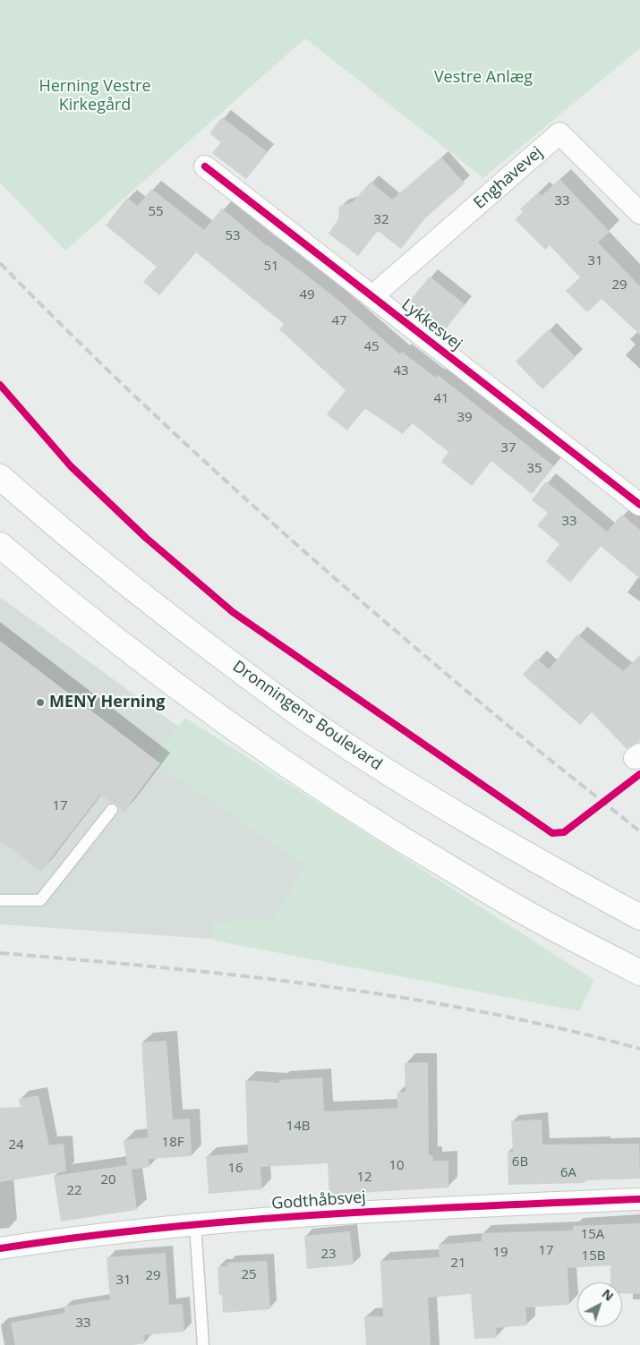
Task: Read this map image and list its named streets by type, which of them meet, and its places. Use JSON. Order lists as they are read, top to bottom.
{
  "streets": {
    "main road": ["Dronningens Boulevard"],
    "street": ["Enghavevej", "Lykkesvej", "Godthåbsvej"]
  },
  "crossings": [
    ["Enghavevej", "Lykkesvej"]
  ],
  "parks": ["Vestre Anlæg", "Herning Vestre Kirkegård"],
  "places": ["MENY Herning"],
  "house_numbers": [
    "33",
    "55",
    "32",
    "53",
    "31",
    "51",
    "29",
    "49",
    "47",
    "45",
    "43",
    "41",
    "39",
    "37",
    "35",
    "33",
    "17",
    "14B",
    "18F",
    "24",
    "6B",
    "10",
    "16",
    "6A",
    "12",
    "20",
    "22",
    "15A",
    "17",
    "19",
    "23",
    "15B",
    "21",
    "25",
    "29",
    "31",
    "33"
  ],
  "north": "top right"
}
